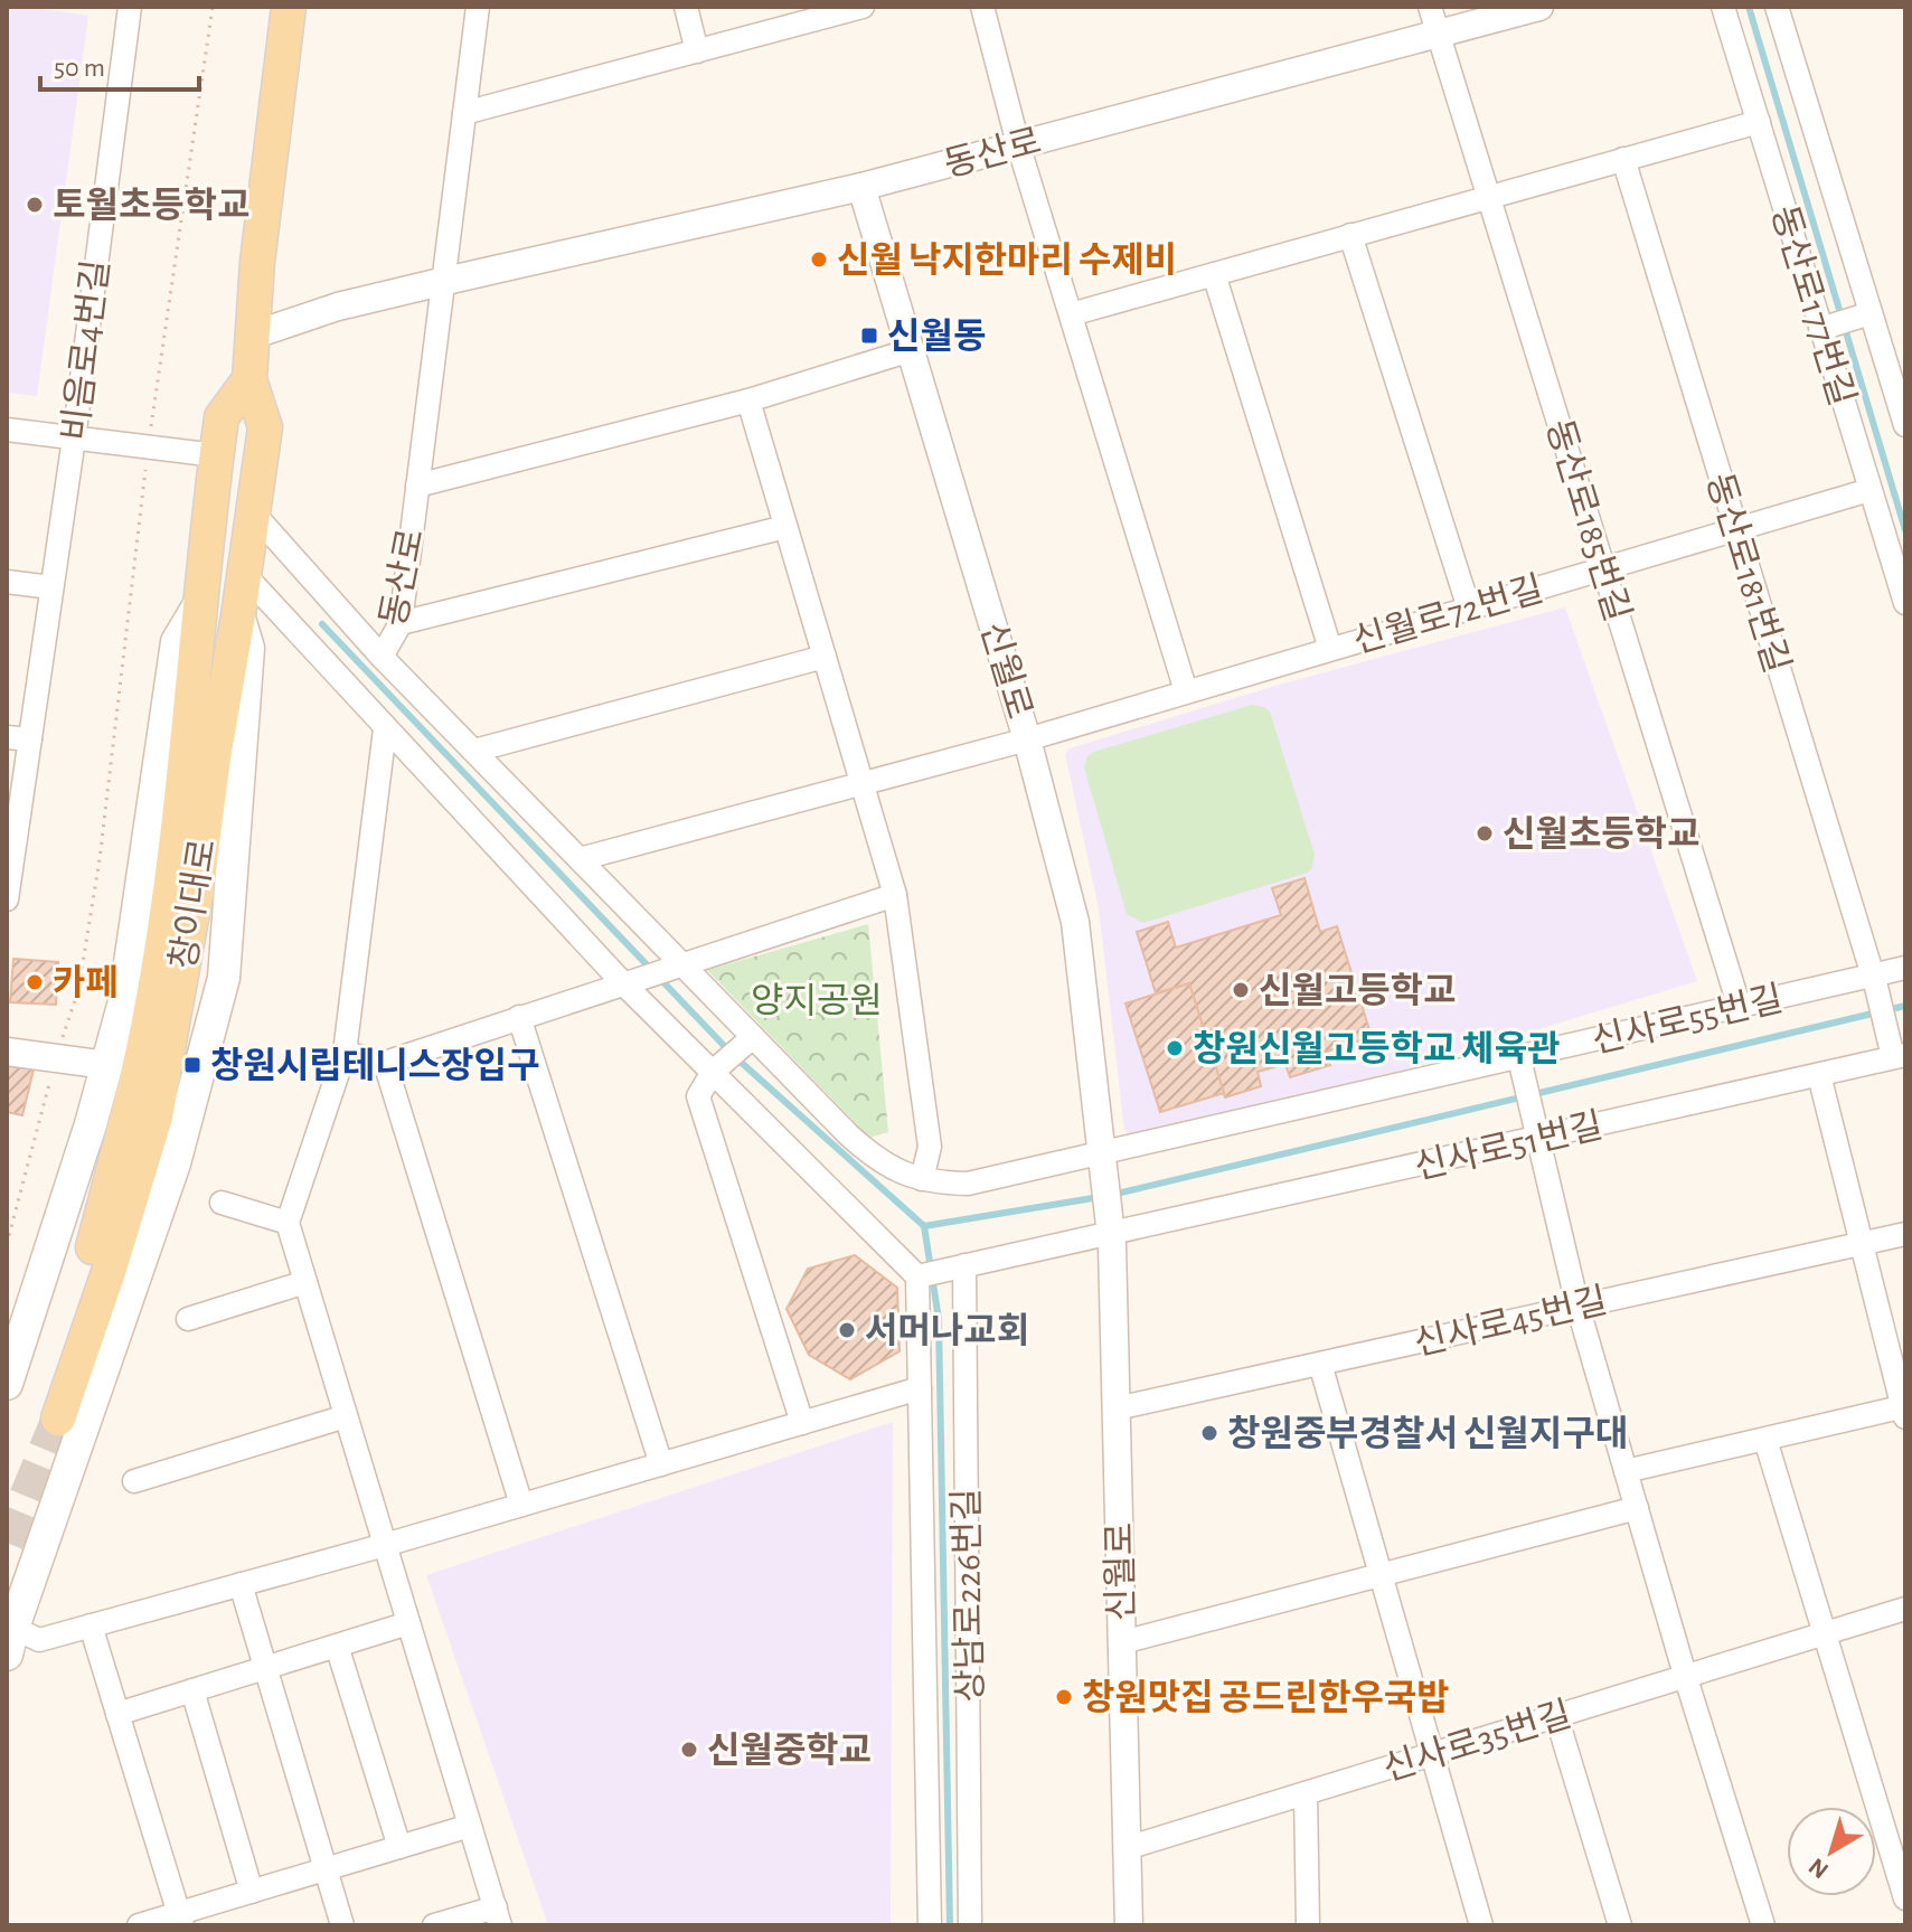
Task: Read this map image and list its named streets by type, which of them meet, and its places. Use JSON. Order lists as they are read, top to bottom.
{
  "streets": {
    "main road": ["창이대로"],
    "street": [
      "동산로",
      "동산로177번길",
      "비음로4번길",
      "동산로185번길",
      "동산로181번길",
      "신월로72번길",
      "신월로",
      "신사로55번길",
      "신사로51번길",
      "신사로45번길",
      "상남로226번길",
      "신사로35번길"
    ]
  },
  "crossings": [
    ["동산로", "동산로185번길"],
    ["동산로", "신월로"],
    ["동산로", "창이대로"],
    ["동산로", "신사로55번길"],
    ["동산로177번길", "신월로72번길"],
    ["동산로185번길", "신월로72번길"],
    ["동산로185번길", "신사로55번길"],
    ["동산로181번길", "신월로72번길"],
    ["동산로181번길", "신사로55번길"],
    ["동산로181번길", "신사로51번길"],
    ["신월로72번길", "신월로"],
    ["신월로72번길", "신사로55번길"],
    ["신월로", "신사로55번길"],
    ["신월로", "신사로51번길"],
    ["신월로", "신사로45번길"],
    ["신월로", "신사로35번길"],
    ["창이대로", "신사로55번길"],
    ["신사로51번길", "상남로226번길"]
  ],
  "parks": ["양지공원"],
  "places": {
    "other": [
      "토월초등학교",
      "신월 낙지한마리 수제비",
      "신월초등학교",
      "카페",
      "신월고등학교",
      "창원신월고등학교 체육관",
      "서머나교회",
      "창원중부경찰서 신월지구대",
      "창원맛집 공드린한우국밥",
      "신월중학교"
    ],
    "transit": ["신월동", "창원시립테니스장입구"]
  },
  "scale_bar": "50 m",
  "north": "bottom left"
}
